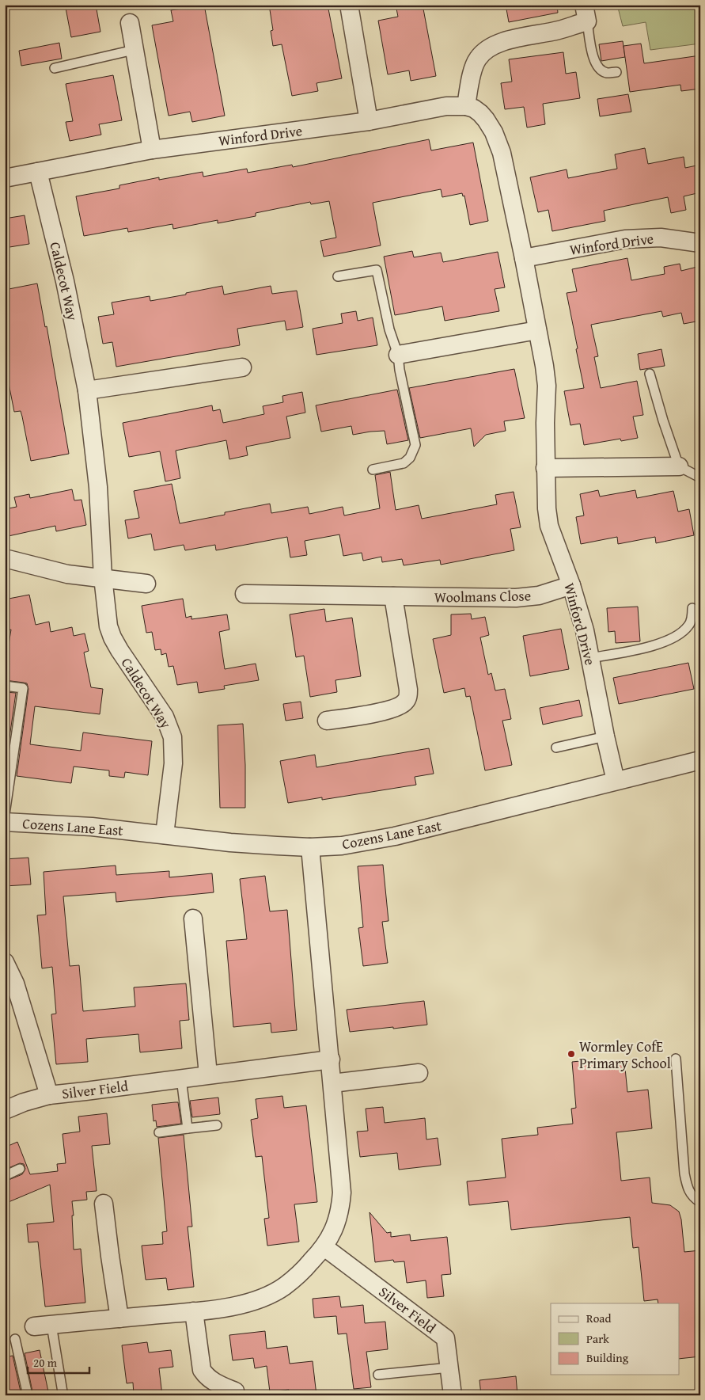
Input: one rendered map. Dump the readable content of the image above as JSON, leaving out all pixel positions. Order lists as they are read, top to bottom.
{
  "streets": {
    "street": [
      "Winford Drive",
      "Caldecot Way",
      "Woolmans Close",
      "Cozens Lane East",
      "Silver Field"
    ]
  },
  "crossings": [
    ["Winford Drive", "Caldecot Way"],
    ["Winford Drive", "Woolmans Close"],
    ["Winford Drive", "Cozens Lane East"],
    ["Caldecot Way", "Cozens Lane East"]
  ],
  "places": ["Wormley CofE Primary School"],
  "legend": ["Road", "Park", "Building"],
  "scale_bar": "20 m"
}
